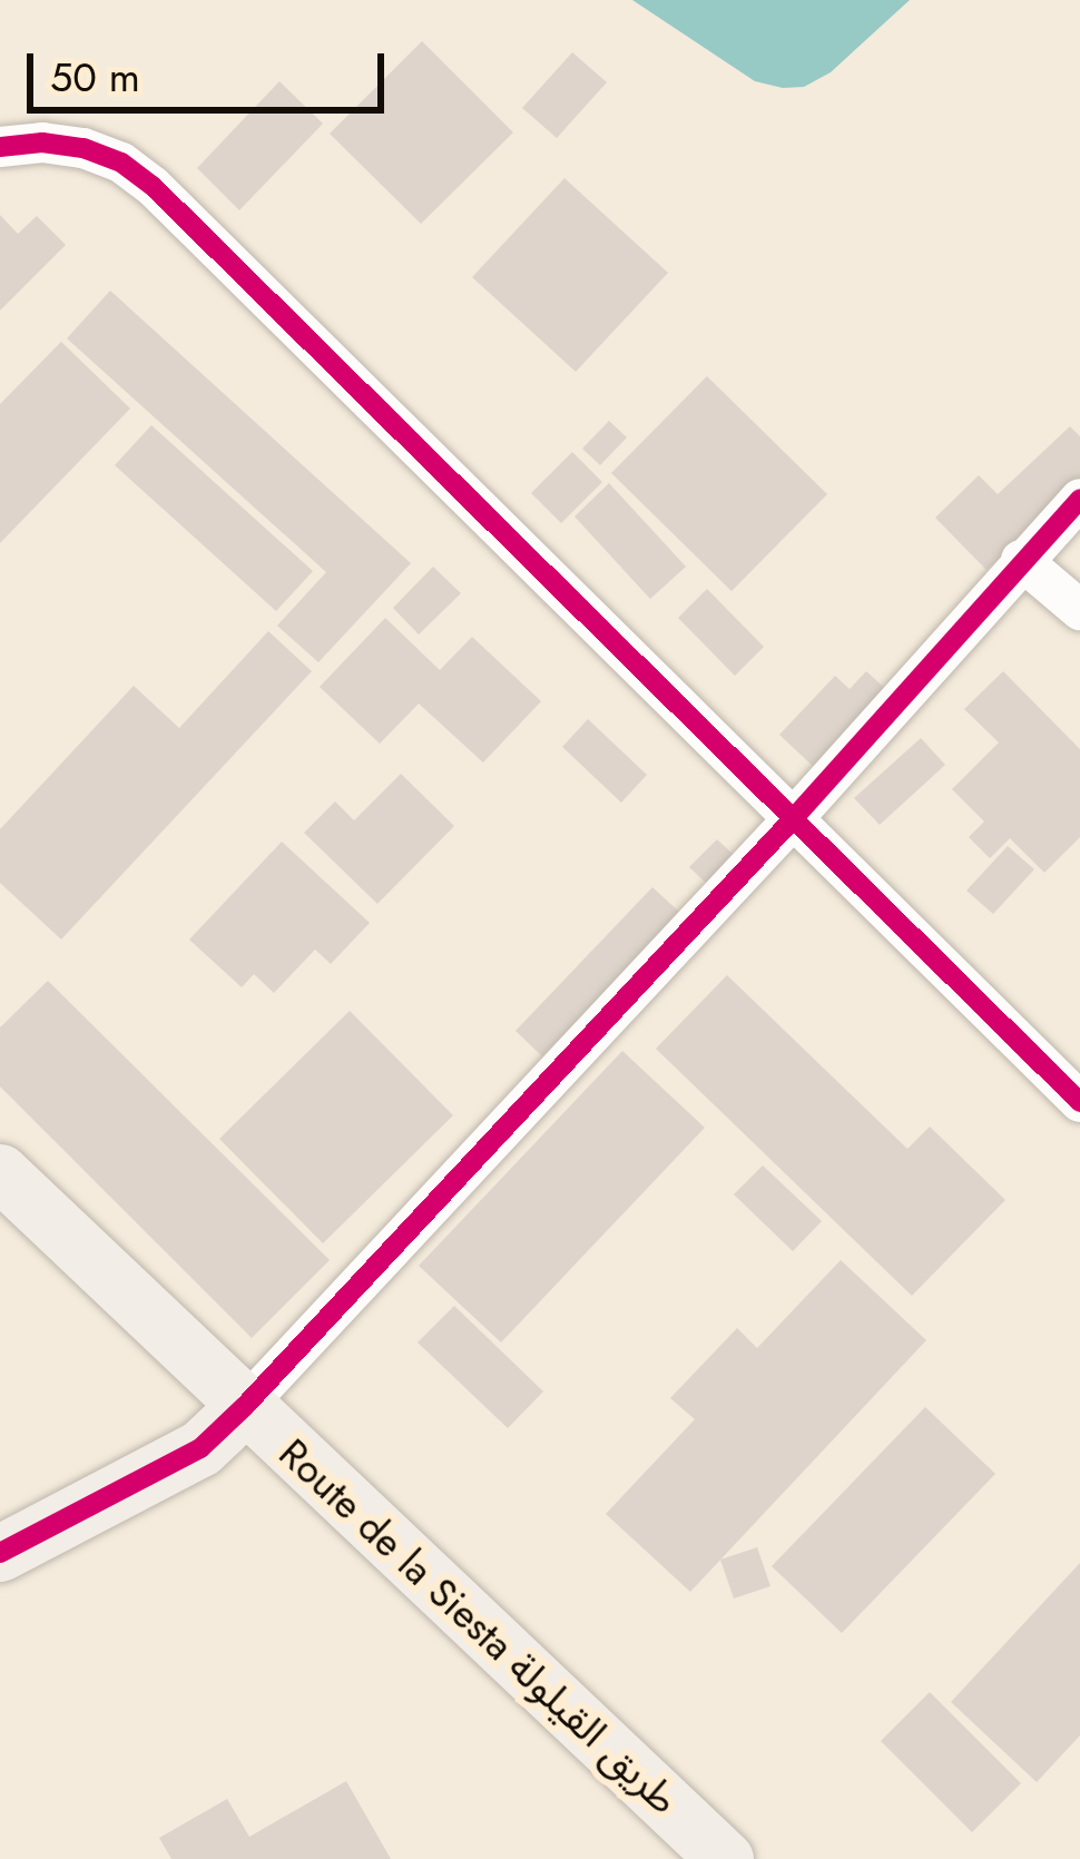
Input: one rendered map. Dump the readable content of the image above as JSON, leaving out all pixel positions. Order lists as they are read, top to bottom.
{
  "streets": {
    "main road": ["Route de la Siesta طريق القيلولة"]
  },
  "scale_bar": "50 m"
}
